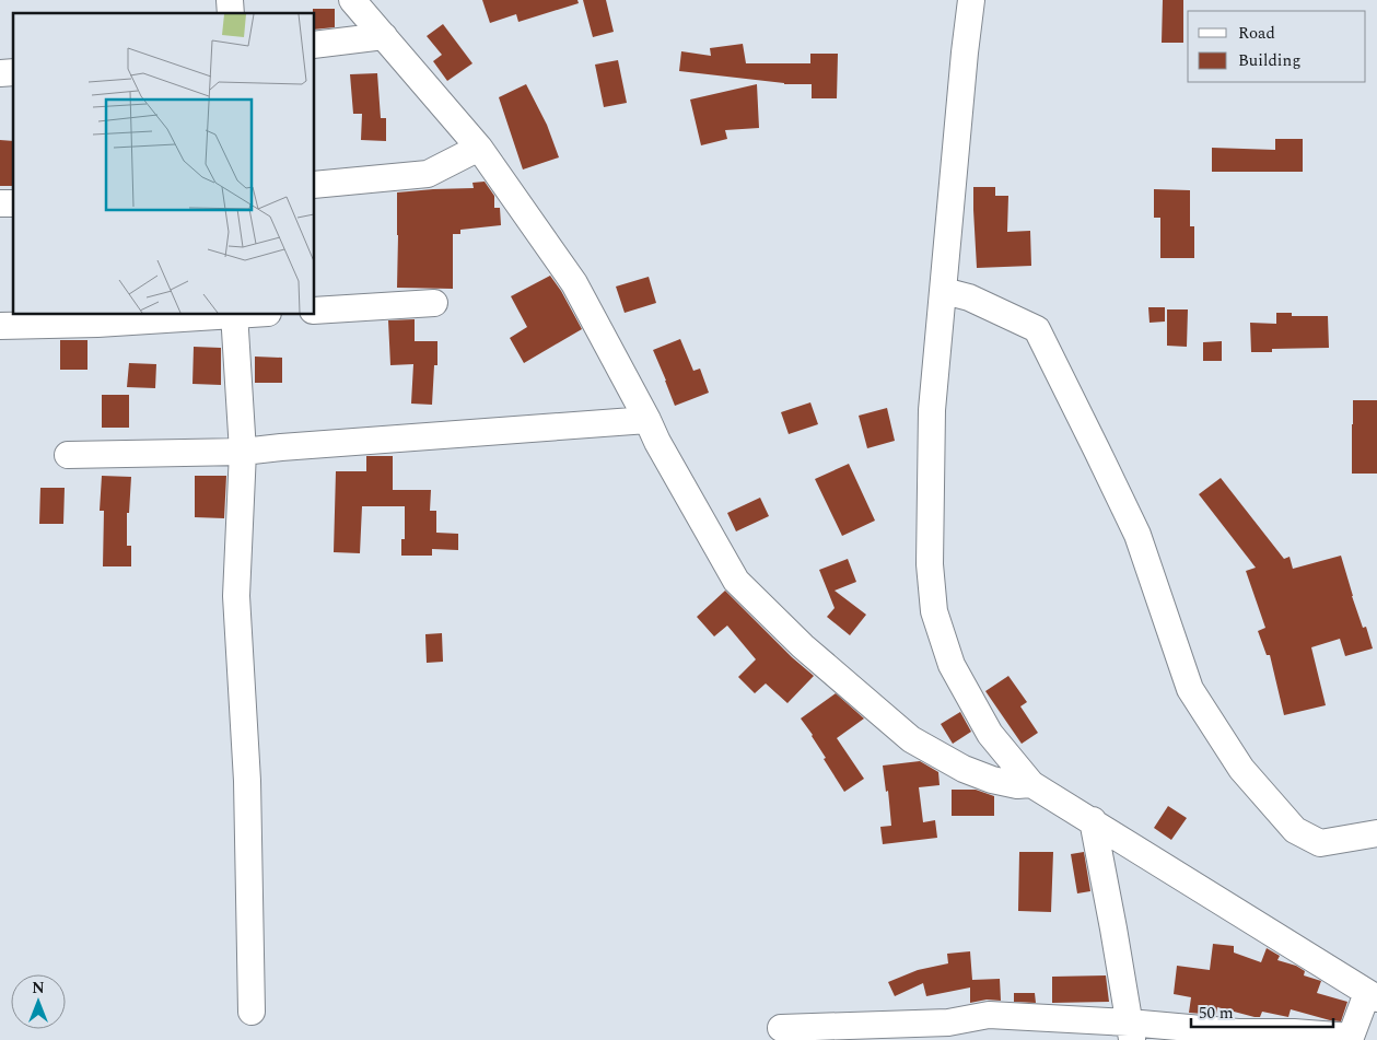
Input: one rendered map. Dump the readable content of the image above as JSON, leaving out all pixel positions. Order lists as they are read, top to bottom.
{
  "legend": ["Road", "Building"],
  "scale_bar": "50 m",
  "north": "top"
}
